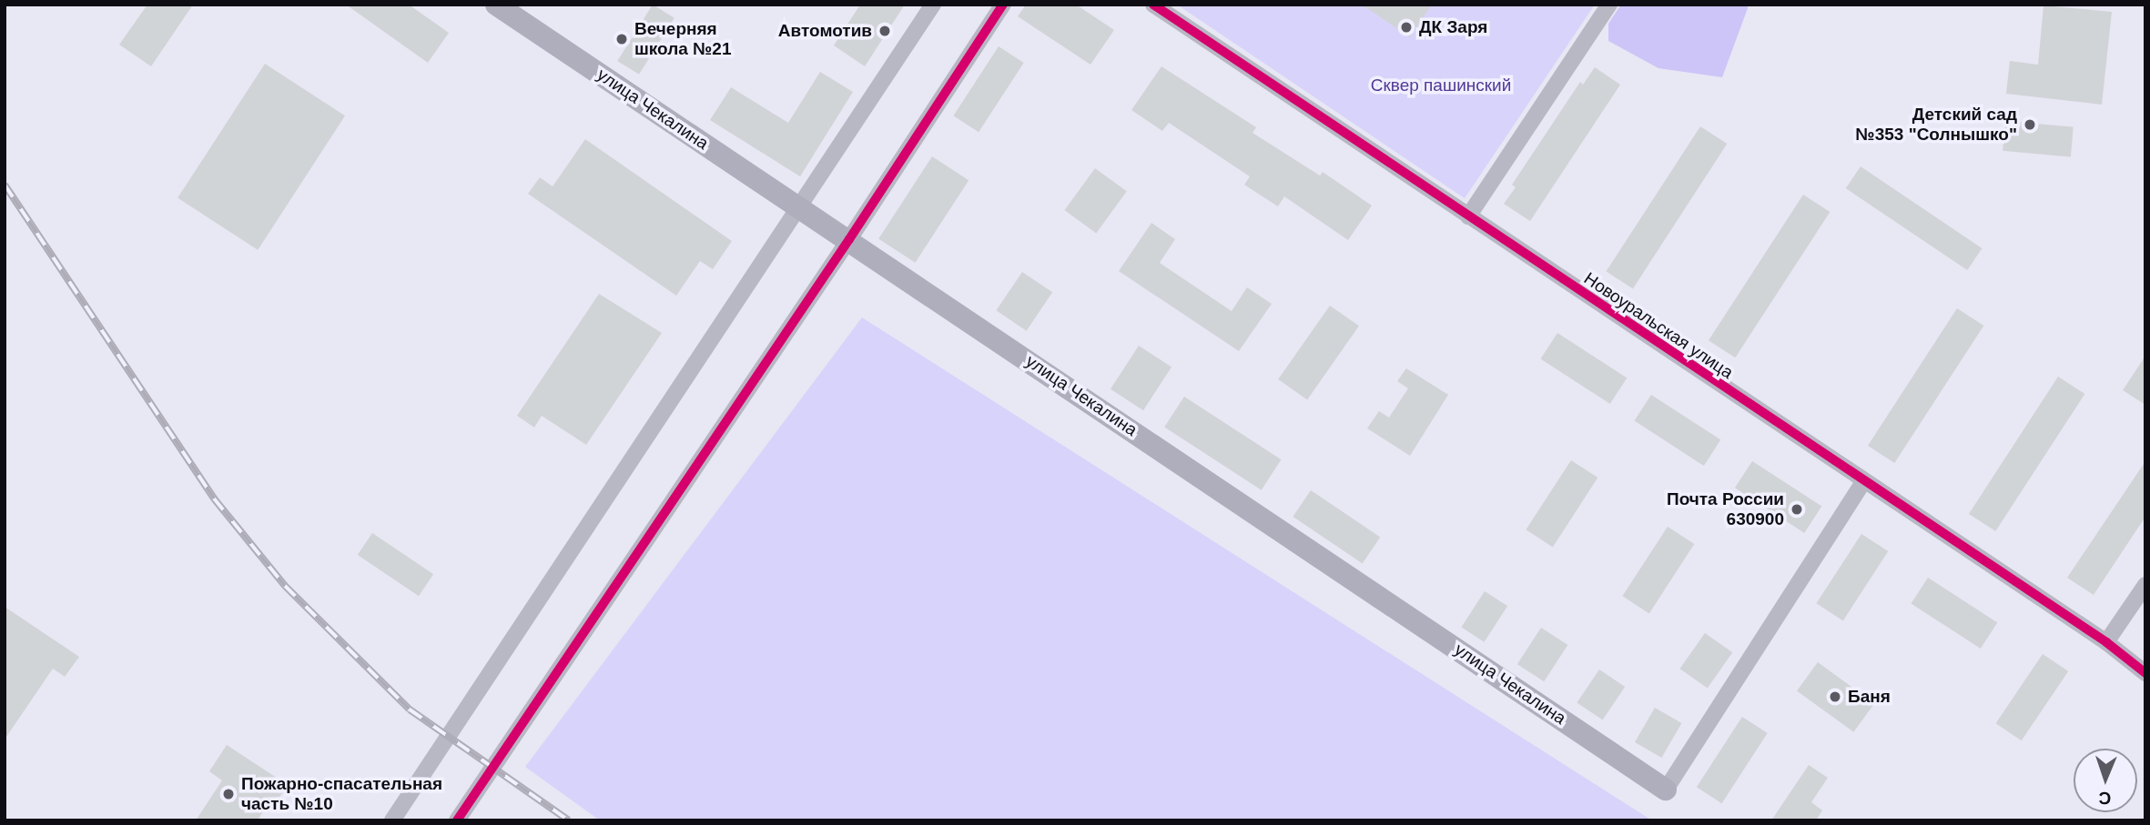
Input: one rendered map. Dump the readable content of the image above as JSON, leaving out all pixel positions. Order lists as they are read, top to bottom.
{
  "streets": {
    "main road": ["улица Чекалина"],
    "street": ["Новоуральская улица"]
  },
  "parks": ["Сквер пашинский"],
  "places": [
    "ДК Заря",
    "Автомотив",
    "Вечерняя школа №21",
    "Детский сад №353 \"Солнышко\"",
    "Почта России 630900",
    "Баня",
    "Пожарно-спасательная часть №10"
  ],
  "north": "bottom"
}
